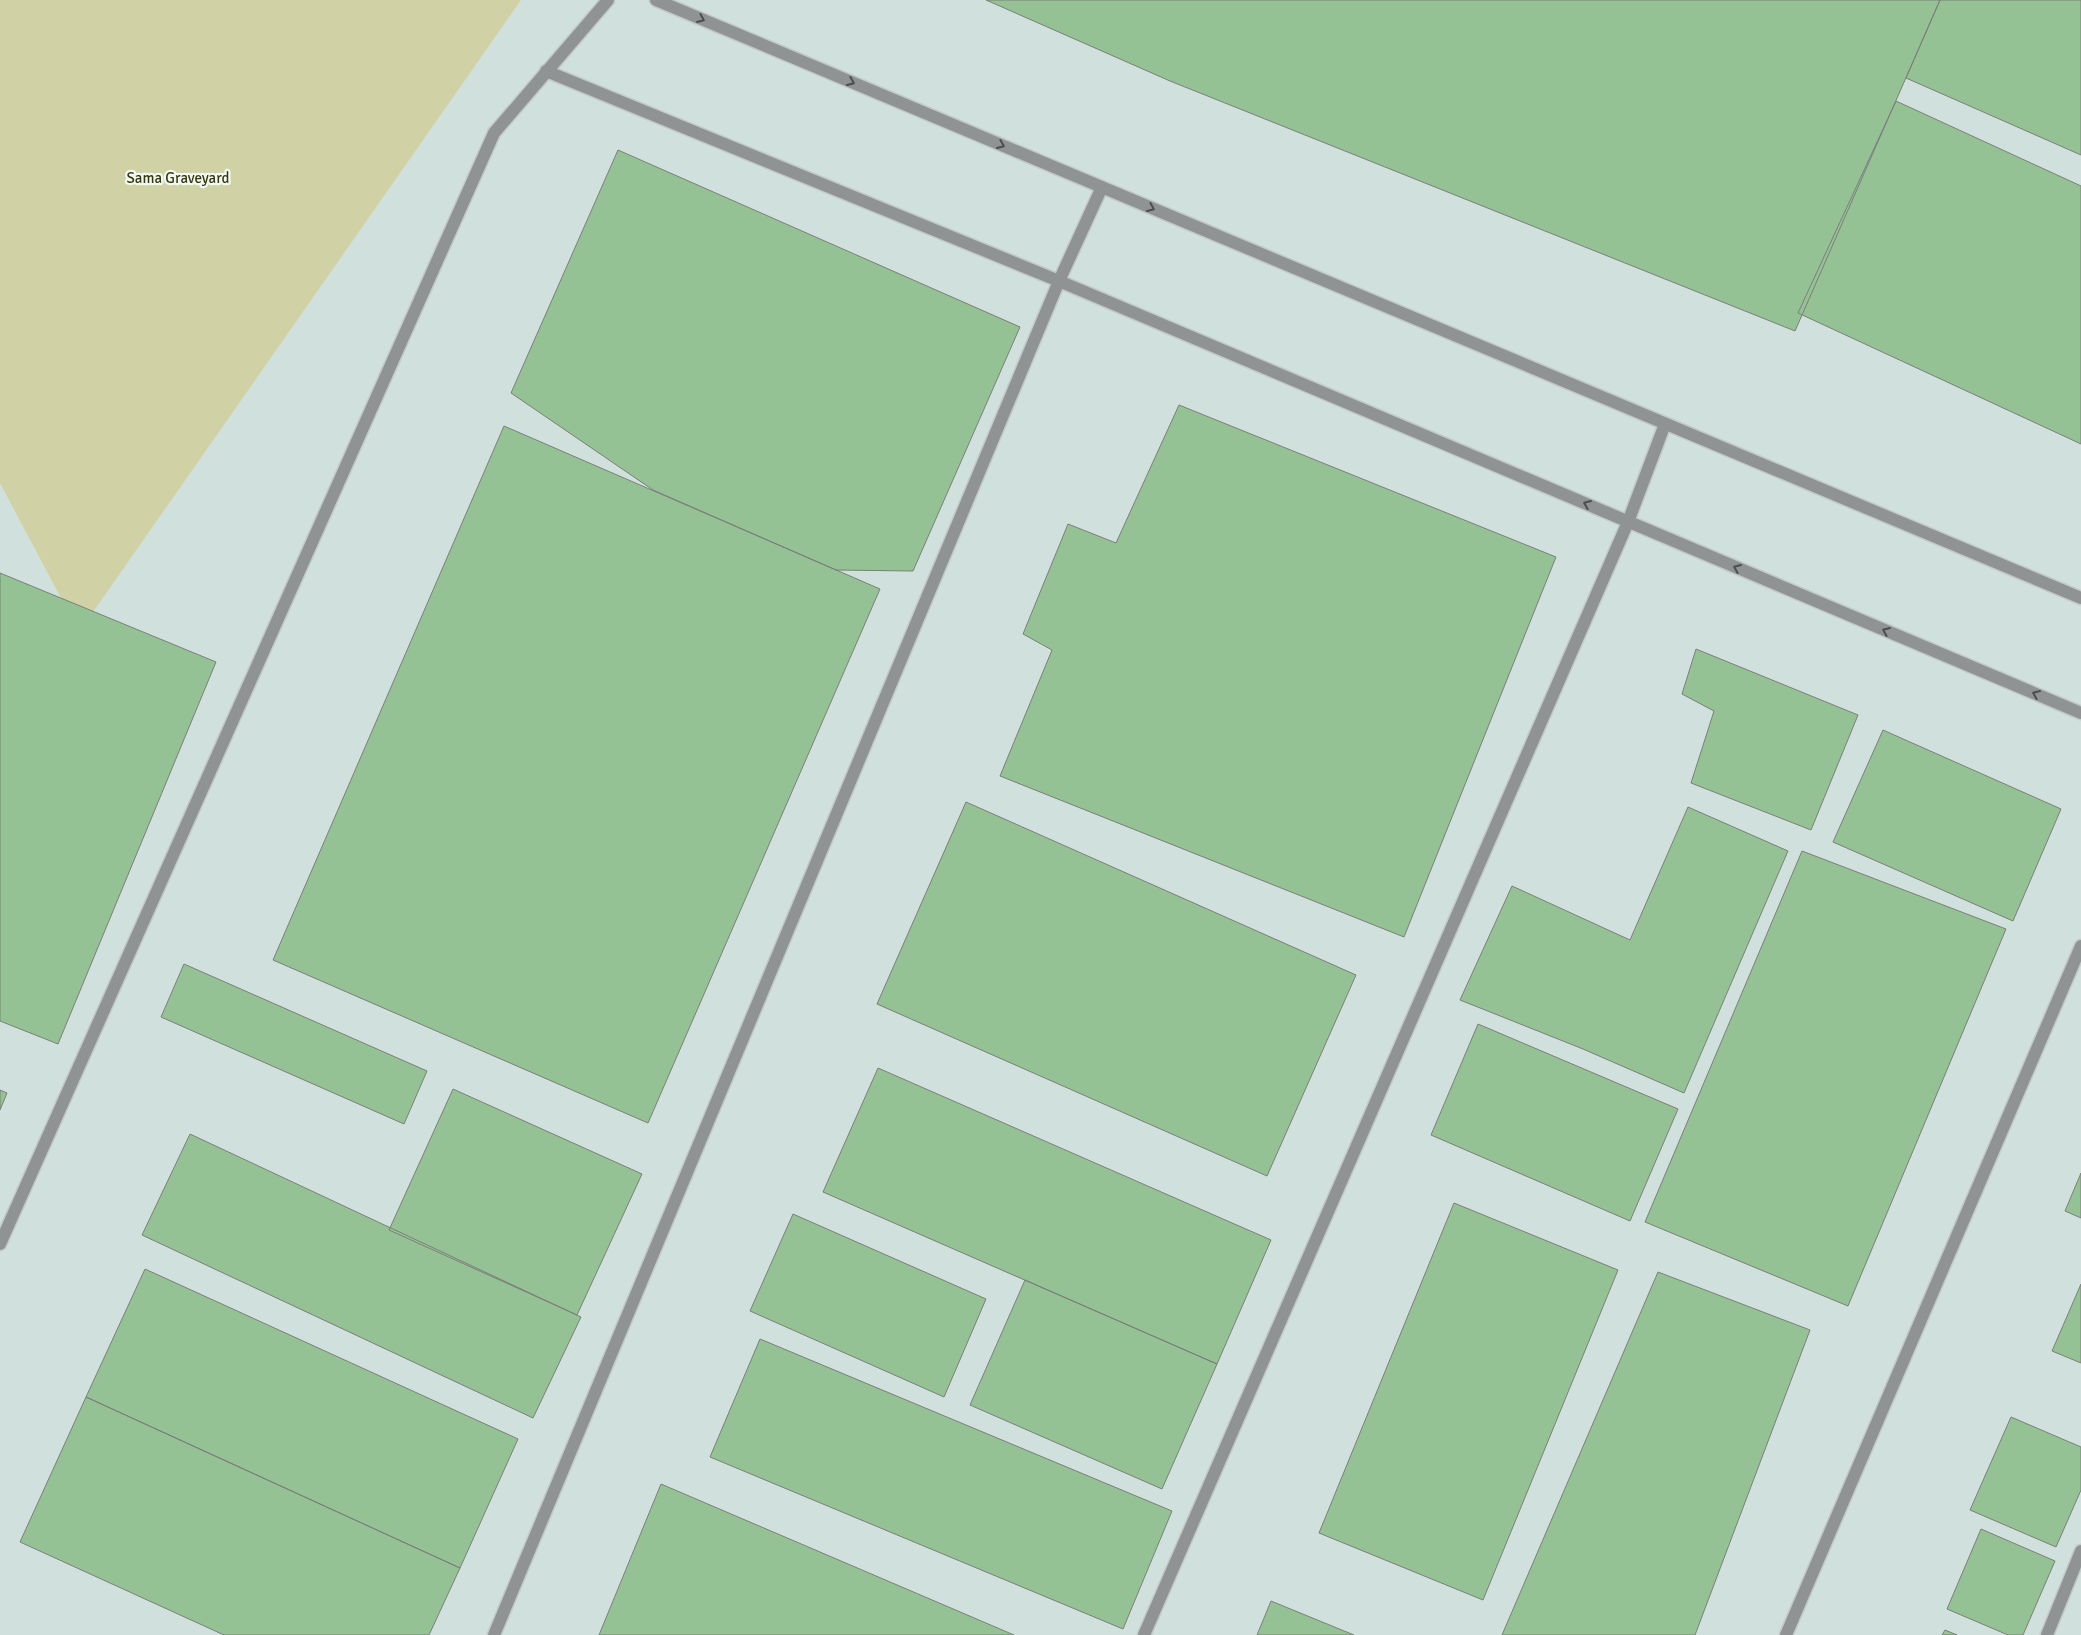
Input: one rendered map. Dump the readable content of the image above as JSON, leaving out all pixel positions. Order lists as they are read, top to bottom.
{
  "parks": ["Sama Graveyard"]
}
